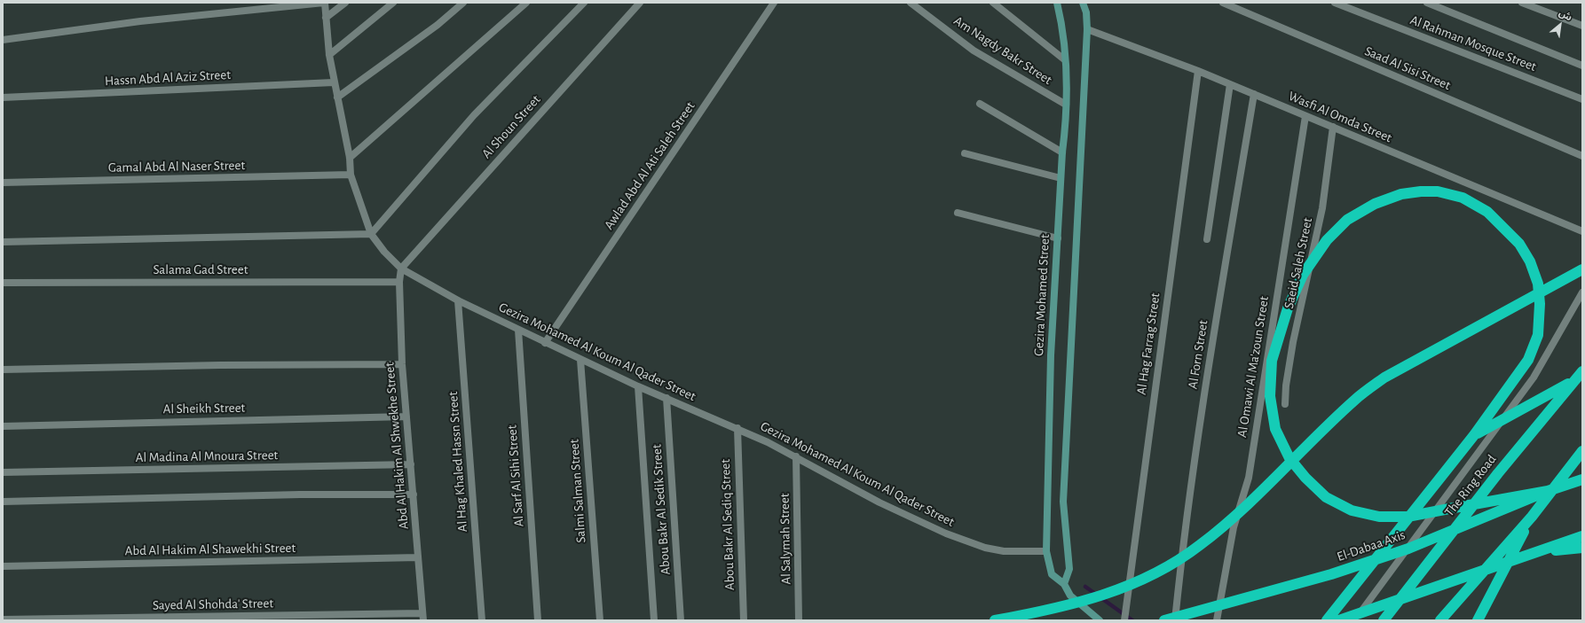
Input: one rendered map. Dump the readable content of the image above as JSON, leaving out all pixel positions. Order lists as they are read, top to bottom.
{
  "streets": {
    "highway": ["The Ring Road", "El-Dabaa Axis"],
    "main road": ["Gezira Mohamed Street"],
    "street": [
      "Al Rahman Mosque Street",
      "Am Nagdy Bakr Street",
      "Saad Al Sisi Street",
      "Hassn Abd Al Aziz Street",
      "Wasfi Al Omda Street",
      "Al Shoun Street",
      "Awlad Abd Al Ati Saleh Street",
      "Gamal Abd Al Naser Street",
      "Saeid Saleh Street",
      "Salama Gad Street",
      "Al Hag Farrag Street",
      "Gezira Mohamed Al Koum Al Qader Street",
      "Al Forn Street",
      "Al Omawi Al Ma'zoun Street",
      "Al Sheikh Street",
      "Abd Al Hakim Al Shwekhe Street",
      "Al Madina Al Mnoura Street",
      "Al Hag Khaled Hassn Street",
      "Al Sarf Al Sihi Street",
      "Salmi Salman Street",
      "Abou Bakr Al Sedik Street",
      "Abou Bakr Al Sediq Street",
      "Al Salymah Street",
      "Abd Al Hakim Al Shawekhi Street",
      "Sayed Al Shohda' Street"
    ]
  },
  "crossings": [
    ["Am Nagdy Bakr Street", "Gezira Mohamed Street"],
    ["Hassn Abd Al Aziz Street", "Gezira Mohamed Al Koum Al Qader Street"],
    ["Wasfi Al Omda Street", "Saeid Saleh Street"],
    ["Wasfi Al Omda Street", "Al Hag Farrag Street"],
    ["Wasfi Al Omda Street", "Al Forn Street"],
    ["Wasfi Al Omda Street", "Al Omawi Al Ma'zoun Street"],
    ["Al Shoun Street", "Gezira Mohamed Al Koum Al Qader Street"],
    ["Al Shoun Street", "Abd Al Hakim Al Shwekhe Street"],
    ["Awlad Abd Al Ati Saleh Street", "Gezira Mohamed Al Koum Al Qader Street"],
    ["Gamal Abd Al Naser Street", "Gezira Mohamed Al Koum Al Qader Street"],
    ["Salama Gad Street", "Abd Al Hakim Al Shwekhe Street"],
    ["Gezira Mohamed Street", "Gezira Mohamed Al Koum Al Qader Street"],
    ["Gezira Mohamed Al Koum Al Qader Street", "Abd Al Hakim Al Shwekhe Street"],
    ["Gezira Mohamed Al Koum Al Qader Street", "Al Hag Khaled Hassn Street"],
    ["Gezira Mohamed Al Koum Al Qader Street", "Al Sarf Al Sihi Street"],
    ["Gezira Mohamed Al Koum Al Qader Street", "Salmi Salman Street"],
    ["Gezira Mohamed Al Koum Al Qader Street", "Abou Bakr Al Sedik Street"],
    ["Gezira Mohamed Al Koum Al Qader Street", "Abou Bakr Al Sediq Street"],
    ["Gezira Mohamed Al Koum Al Qader Street", "Al Salymah Street"],
    ["Al Sheikh Street", "Abd Al Hakim Al Shwekhe Street"],
    ["Abd Al Hakim Al Shwekhe Street", "Al Madina Al Mnoura Street"],
    ["Abd Al Hakim Al Shwekhe Street", "Abd Al Hakim Al Shawekhi Street"],
    ["Abd Al Hakim Al Shwekhe Street", "Sayed Al Shohda' Street"]
  ],
  "north": "top right"
}
